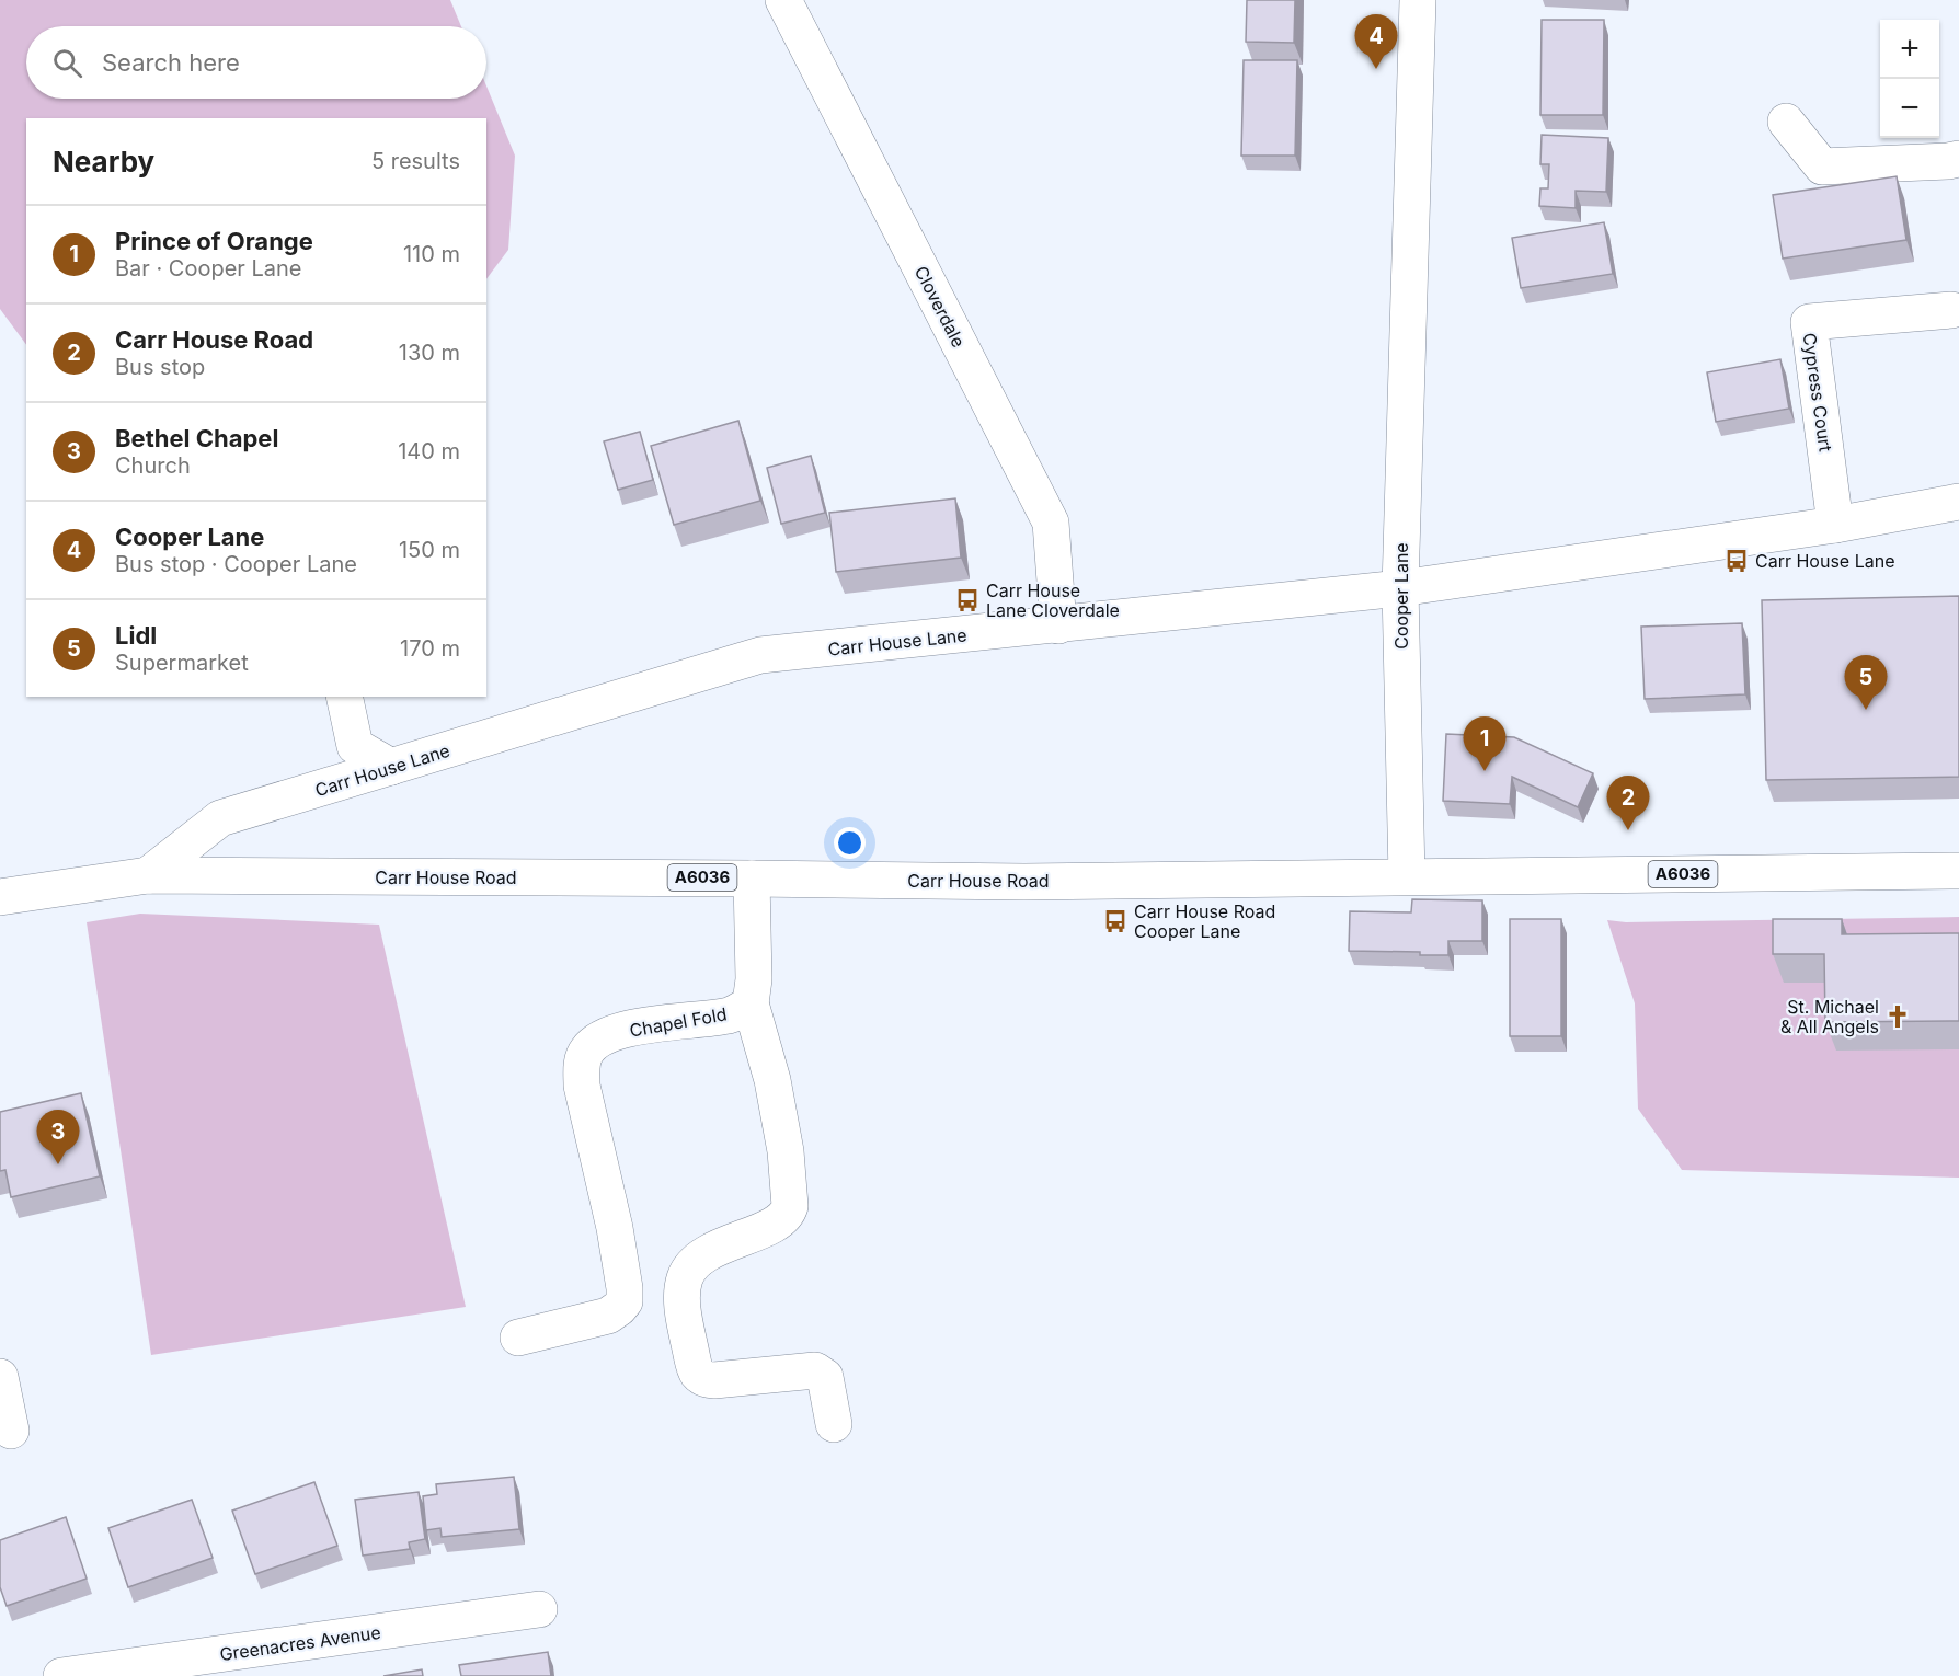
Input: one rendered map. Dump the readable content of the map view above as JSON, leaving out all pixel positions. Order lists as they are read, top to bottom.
{
  "streets": {
    "main road": [
      "Cloverdale",
      "Cypress Court",
      "Cooper Lane",
      "Carr House Lane",
      "A6036",
      "Carr House Road",
      "Chapel Fold",
      "Greenacres Avenue"
    ]
  },
  "crossings": [
    ["Cloverdale", "Carr House Lane"],
    ["Cypress Court", "Carr House Lane"],
    ["Cooper Lane", "Carr House Lane"],
    ["Cooper Lane", "Carr House Road"],
    ["Carr House Lane", "Carr House Road"],
    ["Carr House Road", "Chapel Fold"]
  ],
  "places": {
    "bus stop": ["Carr House Lane", "Carr House Lane Cloverdale", "Carr House Road Cooper Lane"],
    "church": ["St. Michael & All Angels"]
  },
  "page": {
    "pins": [
      "4",
      "5",
      "1",
      "2",
      "3"
    ],
    "map_buttons": ["+", "−"],
    "search": "Search here",
    "heading": ["Nearby", "5 results"],
    "list": [
      {
        "mark": "1",
        "name": "Prince of Orange",
        "note": "Bar · Cooper Lane",
        "value": "110 m"
      },
      {
        "mark": "2",
        "name": "Carr House Road",
        "note": "Bus stop",
        "value": "130 m"
      },
      {
        "mark": "3",
        "name": "Bethel Chapel",
        "note": "Church",
        "value": "140 m"
      },
      {
        "mark": "4",
        "name": "Cooper Lane",
        "note": "Bus stop · Cooper Lane",
        "value": "150 m"
      },
      {
        "mark": "5",
        "name": "Lidl",
        "note": "Supermarket",
        "value": "170 m"
      }
    ]
  }
}
